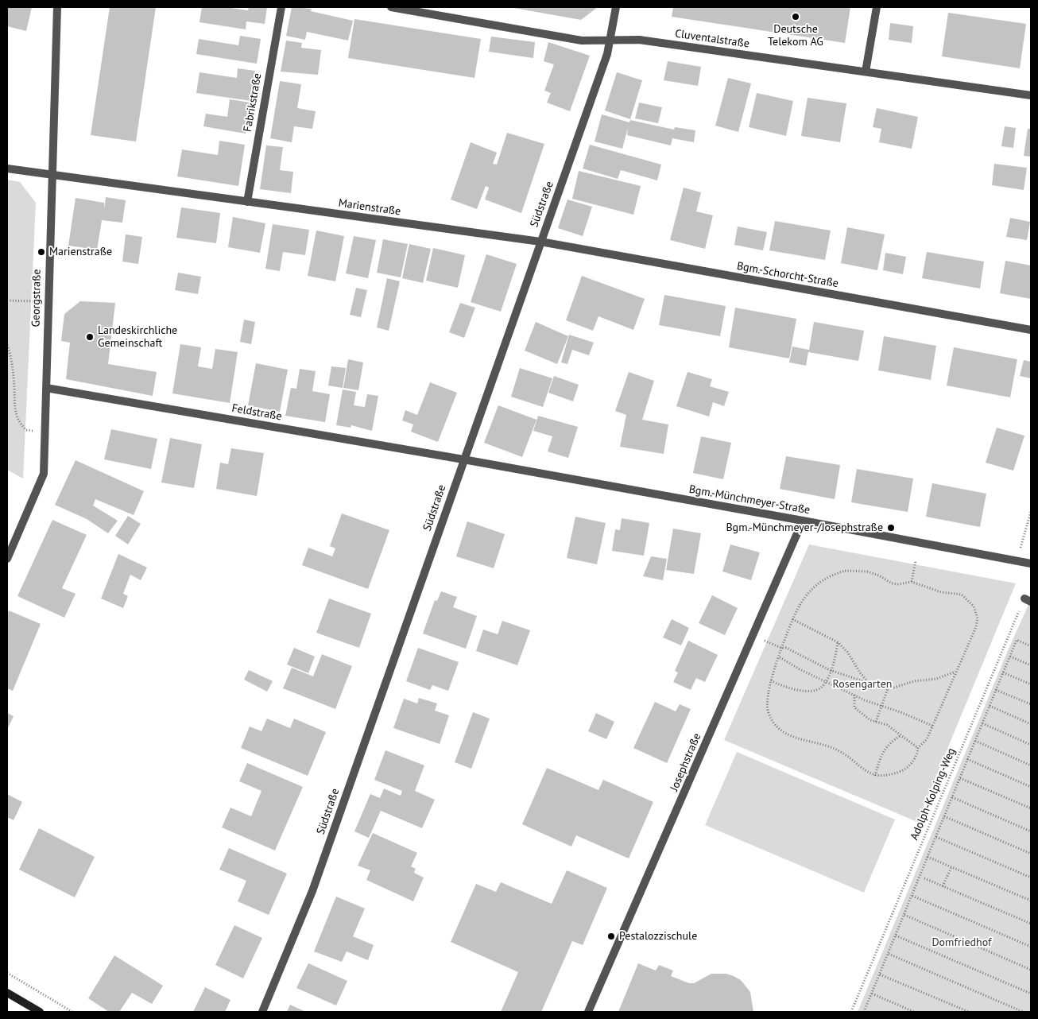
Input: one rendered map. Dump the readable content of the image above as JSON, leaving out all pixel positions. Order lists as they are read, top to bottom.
{
  "streets": {
    "street": [
      "Cluventalstraße",
      "Fabrikstraße",
      "Südstraße",
      "Marienstraße",
      "Bgm.-Schorcht-Straße",
      "Georgstraße",
      "Feldstraße",
      "Bgm.-Münchmeyer-Straße",
      "Josephstraße"
    ],
    "path": ["Adolph-Kolping-Weg"]
  },
  "crossings": [
    ["Cluventalstraße", "Südstraße"],
    ["Fabrikstraße", "Marienstraße"],
    ["Südstraße", "Marienstraße"],
    ["Südstraße", "Bgm.-Schorcht-Straße"],
    ["Südstraße", "Feldstraße"],
    ["Südstraße", "Bgm.-Münchmeyer-Straße"],
    ["Marienstraße", "Bgm.-Schorcht-Straße"],
    ["Marienstraße", "Georgstraße"],
    ["Georgstraße", "Feldstraße"],
    ["Feldstraße", "Bgm.-Münchmeyer-Straße"],
    ["Bgm.-Münchmeyer-Straße", "Josephstraße"]
  ],
  "parks": ["Rosengarten", "Domfriedhof"],
  "places": [
    "Deutsche Telekom AG",
    "Marienstraße",
    "Landeskirchliche Gemeinschaft",
    "Bgm.-Münchmeyer-/Josephstraße",
    "Pestalozzischule"
  ]
}
